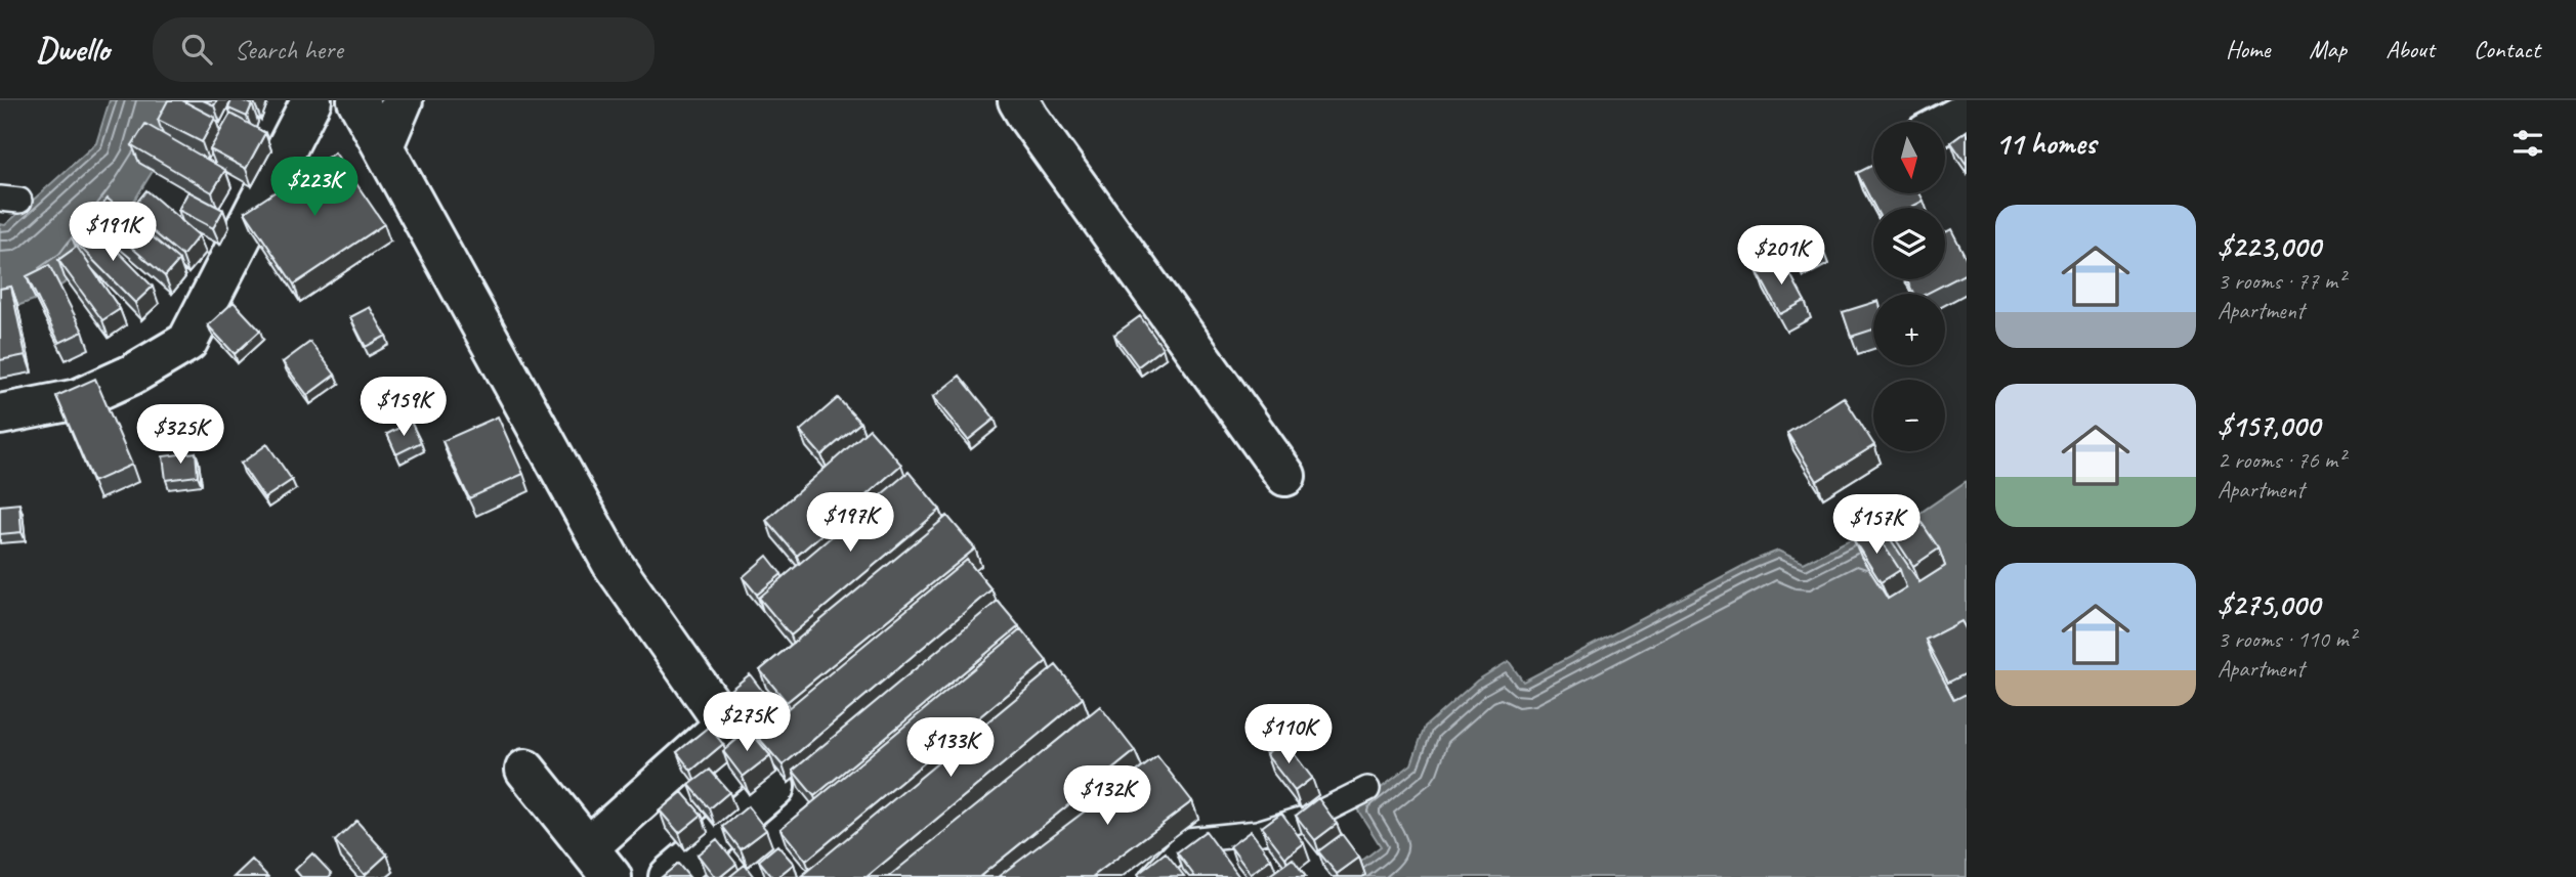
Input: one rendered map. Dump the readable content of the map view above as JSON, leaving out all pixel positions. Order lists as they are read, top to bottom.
{
  "north": "bottom",
  "page": {
    "header": "Dwello",
    "search": "Search here",
    "nav": [
      "Home",
      "Map",
      "About",
      "Contact"
    ],
    "heading": "11 homes",
    "map_buttons": ["+", "−"],
    "price": [
      "$223K",
      "$191K",
      "$201K",
      "$159K",
      "$325K",
      "$197K",
      "$157K",
      "$275K",
      "$110K",
      "$133K",
      "$132K"
    ],
    "list": [
      {
        "name": "$223,000",
        "note": "3 rooms · 77 m² · Apartment"
      },
      {
        "name": "$157,000",
        "note": "2 rooms · 76 m² · Apartment"
      },
      {
        "name": "$275,000",
        "note": "3 rooms · 110 m² · Apartment"
      }
    ]
  }
}
